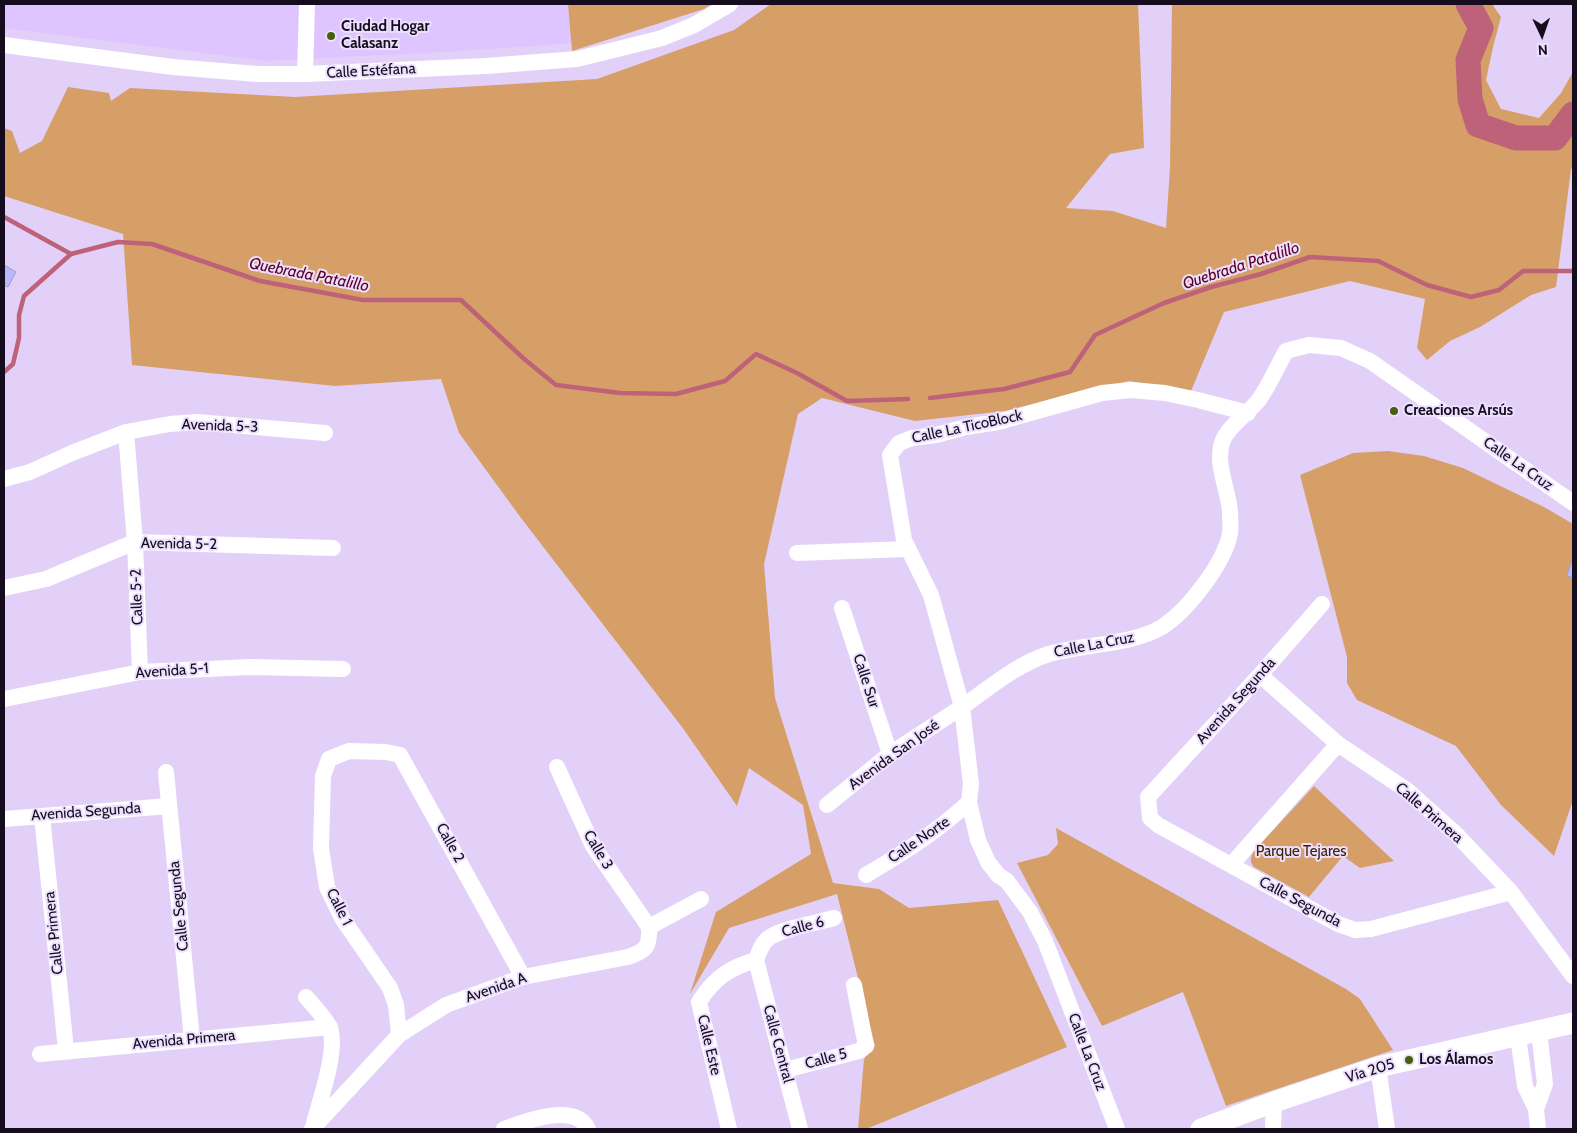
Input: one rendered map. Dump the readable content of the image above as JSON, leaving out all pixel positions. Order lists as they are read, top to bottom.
{
  "streets": {
    "main road": ["Vía 205"],
    "street": [
      "Calle Estéfana",
      "Avenida 5-3",
      "Calle La TicoBlock",
      "Calle La Cruz",
      "Avenida 5-2",
      "Calle 5-2",
      "Avenida 5-1",
      "Calle Sur",
      "Avenida Segunda",
      "Avenida San José",
      "Calle Primera",
      "Calle Norte",
      "Calle 2",
      "Calle 3",
      "Calle Segunda",
      "Calle 1",
      "Calle 6",
      "Avenida A",
      "Avenida Primera",
      "Calle Central",
      "Calle Este",
      "Calle 5"
    ]
  },
  "crossings": [
    ["Avenida 5-3", "Calle 5-2"],
    ["Calle La TicoBlock", "Calle La Cruz"],
    ["Calle La TicoBlock", "Avenida San José"],
    ["Calle La Cruz", "Avenida San José"],
    ["Calle La Cruz", "Calle Norte"],
    ["Avenida 5-2", "Calle 5-2"],
    ["Calle 5-2", "Avenida 5-1"],
    ["Calle Sur", "Avenida San José"],
    ["Avenida Segunda", "Calle Primera"],
    ["Avenida Segunda", "Calle Segunda"],
    ["Calle Primera", "Calle Segunda"],
    ["Calle Primera", "Avenida Primera"],
    ["Calle 2", "Calle 1"],
    ["Calle 2", "Avenida A"],
    ["Calle 3", "Avenida A"],
    ["Calle Segunda", "Avenida Primera"],
    ["Calle 1", "Avenida A"],
    ["Calle 6", "Calle Central"],
    ["Calle 6", "Calle Este"],
    ["Calle Central", "Calle Este"],
    ["Calle Central", "Calle 5"]
  ],
  "water": ["Quebrada Patalillo"],
  "parks": ["Parque Tejares"],
  "places": ["Ciudad Hogar Calasanz", "Creaciones Arsús", "Los Álamos"],
  "north": "bottom"
}
